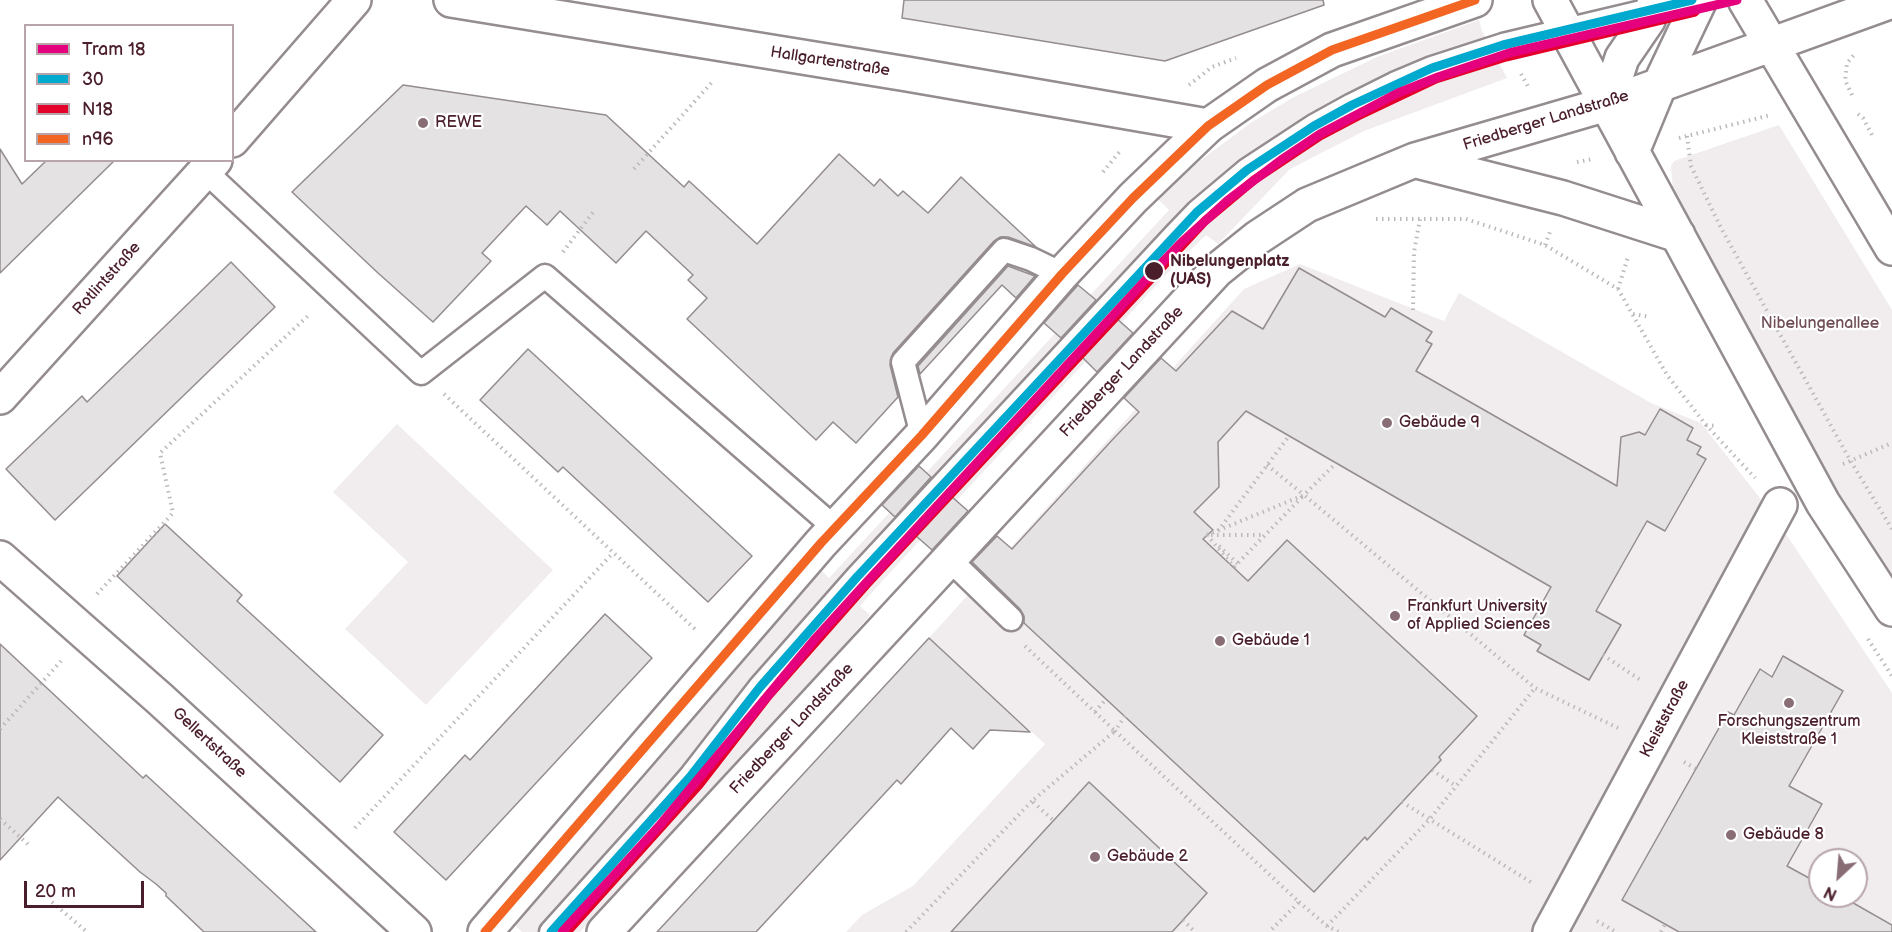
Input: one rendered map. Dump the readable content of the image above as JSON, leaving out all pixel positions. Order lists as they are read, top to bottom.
{
  "streets": {
    "main road": [
      "Hallgartenstraße",
      "Friedberger Landstraße",
      "Rotlintstraße",
      "Kleiststraße",
      "Gellertstraße"
    ]
  },
  "parks": ["Nibelungenallee"],
  "places": [
    "REWE",
    "Nibelungenplatz (UAS)",
    "Gebäude 9",
    "Frankfurt University of Applied Sciences",
    "Gebäude 1",
    "Forschungszentrum Kleiststraße 1",
    "Gebäude 8",
    "Gebäude 2"
  ],
  "lines": [
    "tram line 18",
    "transit line 30",
    "transit line n96",
    "transit line N18"
  ],
  "legend": [
    "Tram 18",
    "30",
    "N18",
    "n96"
  ],
  "scale_bar": "20 m",
  "north": "bottom left"
}
